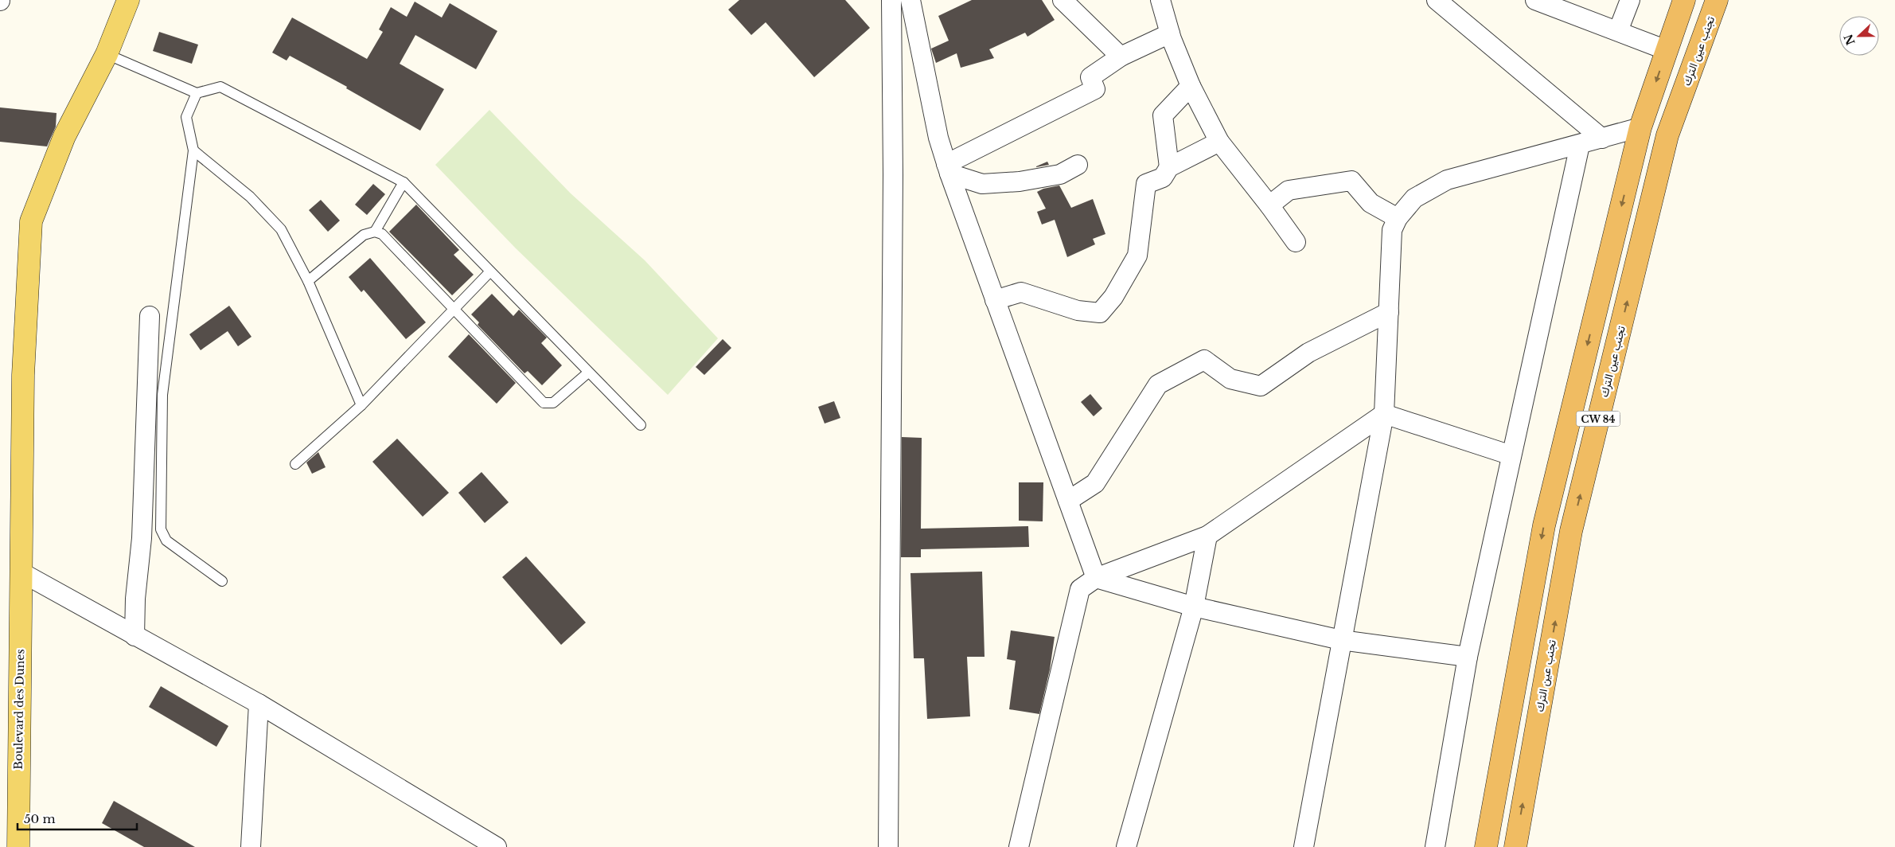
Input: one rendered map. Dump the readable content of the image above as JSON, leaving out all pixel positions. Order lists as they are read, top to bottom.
{
  "streets": {
    "highway": ["تجنب عين الترك", "CW 84"],
    "main road": ["Boulevard des Dunes"]
  },
  "scale_bar": "50 m",
  "north": "left"
}
